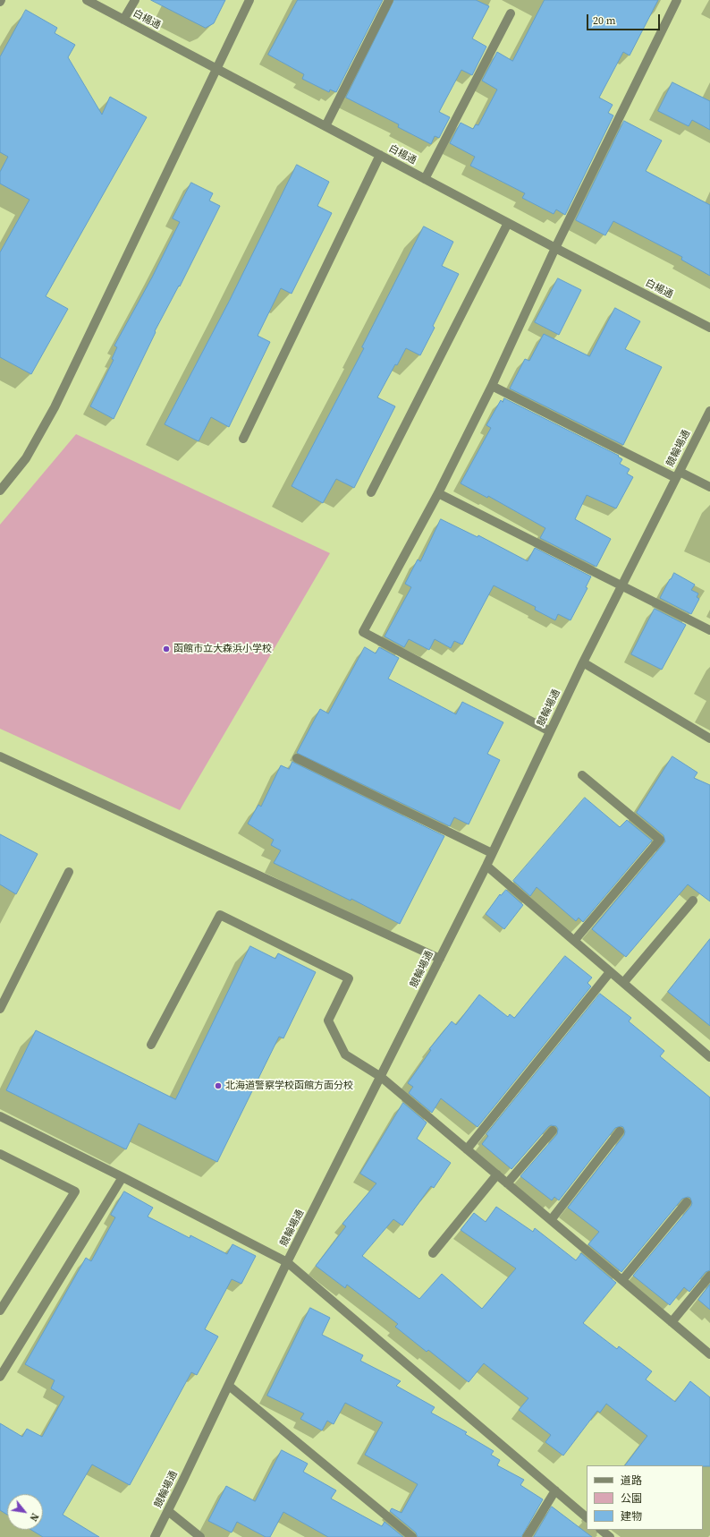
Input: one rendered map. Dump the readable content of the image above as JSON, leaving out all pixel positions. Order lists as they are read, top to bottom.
{
  "streets": {
    "street": ["白楊通", "競輪場通"]
  },
  "places": ["函館市立大森浜小学校", "北海道警察学校函館方面分校"],
  "legend": ["道路", "公園", "建物"],
  "scale_bar": "20 m",
  "north": "bottom right"
}
